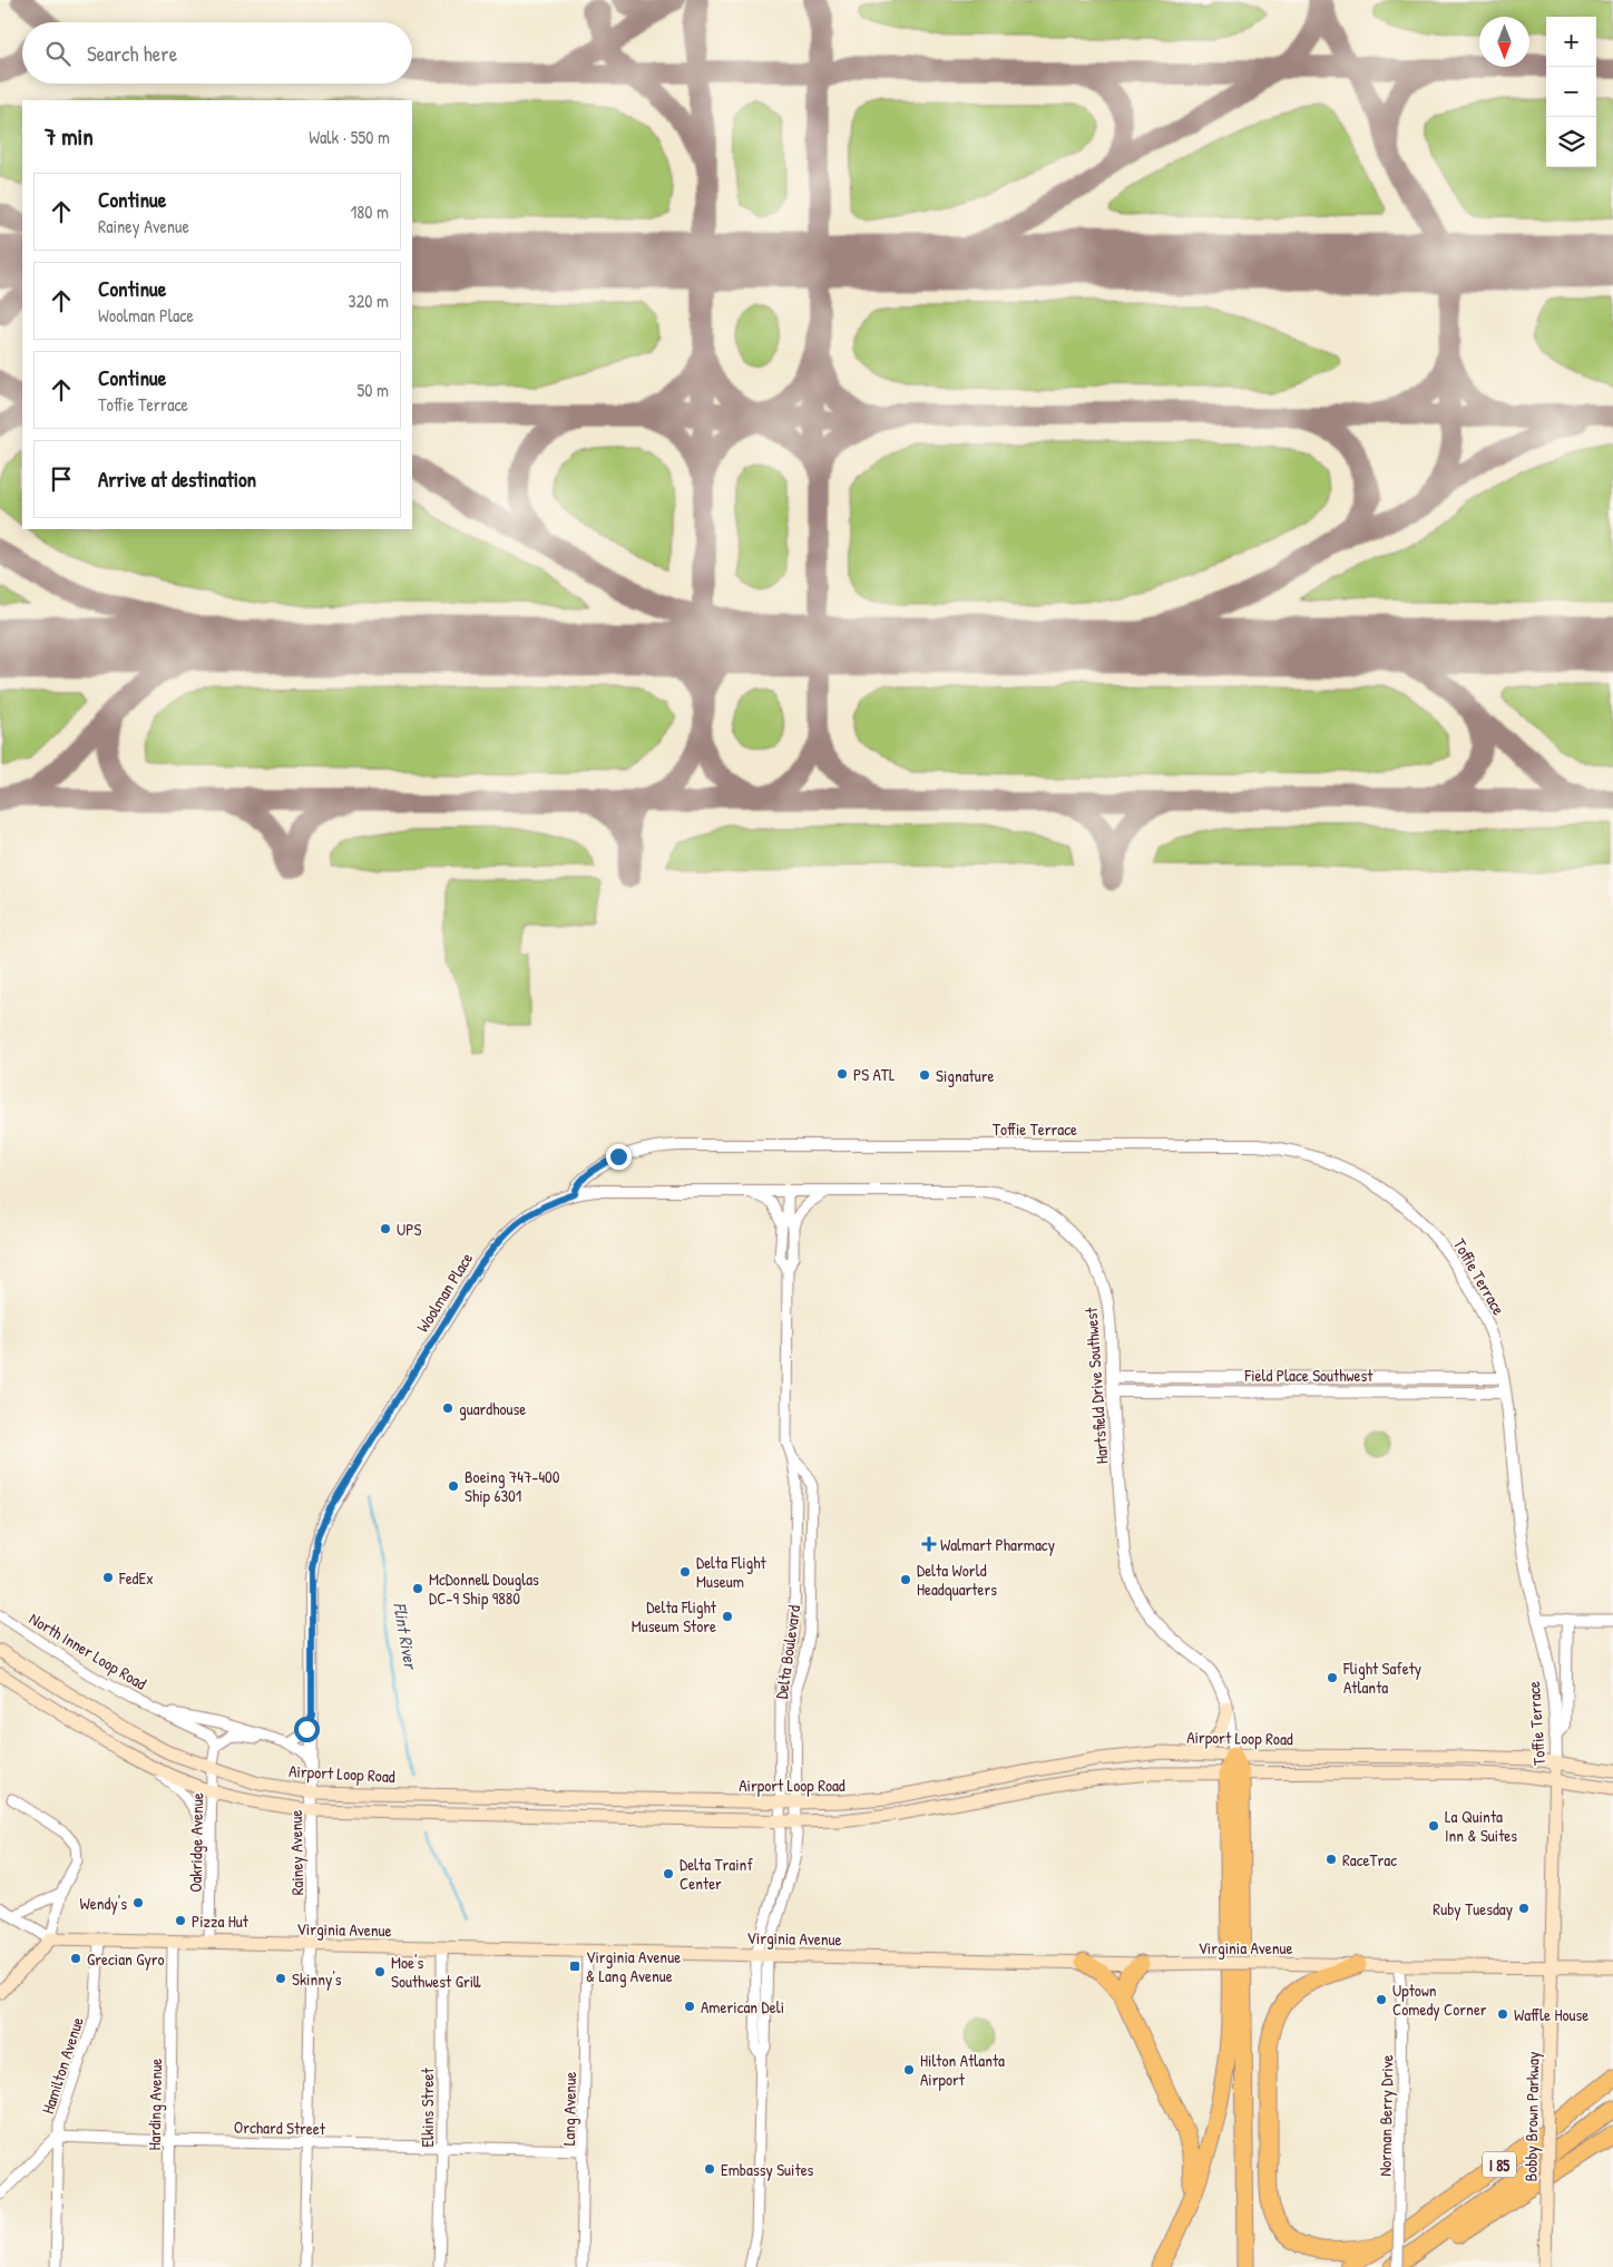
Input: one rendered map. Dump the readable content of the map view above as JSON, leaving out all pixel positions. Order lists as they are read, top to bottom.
{
  "streets": {
    "highway": ["I 85"],
    "main road": [
      "Toffie Terrace",
      "Airport Loop Road",
      "Virginia Avenue",
      "Bobby Brown Parkway"
    ],
    "street": [
      "Woolman Place",
      "Field Place Southwest",
      "Hartsfield Drive Southwest",
      "North Inner Loop Road",
      "Delta Boulevard",
      "Oakridge Avenue",
      "Rainey Avenue",
      "Hamilton Avenue",
      "Harding Avenue",
      "Elkins Street",
      "Lang Avenue",
      "Norman Berry Drive",
      "Orchard Street"
    ]
  },
  "crossings": [
    ["Toffie Terrace", "Woolman Place"],
    ["Toffie Terrace", "Field Place Southwest"],
    ["Toffie Terrace", "Airport Loop Road"],
    ["Toffie Terrace", "Virginia Avenue"],
    ["Toffie Terrace", "Bobby Brown Parkway"],
    ["Woolman Place", "Hartsfield Drive Southwest"],
    ["Woolman Place", "Delta Boulevard"],
    ["Woolman Place", "Rainey Avenue"],
    ["Field Place Southwest", "Hartsfield Drive Southwest"],
    ["Hartsfield Drive Southwest", "Delta Boulevard"],
    ["North Inner Loop Road", "Oakridge Avenue"],
    ["North Inner Loop Road", "Rainey Avenue"],
    ["Delta Boulevard", "Airport Loop Road"],
    ["Delta Boulevard", "Virginia Avenue"],
    ["Airport Loop Road", "Oakridge Avenue"],
    ["Airport Loop Road", "Rainey Avenue"],
    ["Oakridge Avenue", "Virginia Avenue"],
    ["Rainey Avenue", "Virginia Avenue"],
    ["Rainey Avenue", "Orchard Street"],
    ["Virginia Avenue", "Hamilton Avenue"],
    ["Virginia Avenue", "Harding Avenue"],
    ["Virginia Avenue", "Elkins Street"],
    ["Virginia Avenue", "Lang Avenue"],
    ["Virginia Avenue", "Norman Berry Drive"],
    ["Virginia Avenue", "Bobby Brown Parkway"],
    ["Hamilton Avenue", "Orchard Street"],
    ["Harding Avenue", "Orchard Street"],
    ["Elkins Street", "Orchard Street"],
    ["Lang Avenue", "Orchard Street"],
    ["Norman Berry Drive", "I 85"]
  ],
  "water": ["Flint River"],
  "places": {
    "other": [
      "PS ATL",
      "Signature",
      "UPS",
      "guardhouse",
      "Boeing 747-400 Ship 6301",
      "Delta Flight Museum",
      "FedEx",
      "Delta World Headquarters",
      "McDonnell Douglas DC-9 Ship 9880",
      "Delta Flight Museum Store",
      "Flight Safety Atlanta",
      "La Quinta Inn & Suites",
      "RaceTrac",
      "Delta Trainf Center",
      "Wendy's",
      "Ruby Tuesday",
      "Pizza Hut",
      "Grecian Gyro",
      "Moe's Southwest Grill",
      "Skinny's",
      "Uptown Comedy Corner",
      "American Deli",
      "Waffle House",
      "Hilton Atlanta Airport",
      "Embassy Suites"
    ],
    "health": ["Walmart Pharmacy"],
    "transit": ["Virginia Avenue & Lang Avenue"]
  },
  "north": "bottom",
  "page": {
    "map_buttons": ["+", "−"],
    "search": "Search here",
    "heading": ["7 min", "Walk · 550 m"],
    "list": [
      ["Continue", "Rainey Avenue", "180 m"],
      ["Continue", "Woolman Place", "320 m"],
      ["Continue", "Toffie Terrace", "50 m"],
      "Arrive at destination"
    ]
  }
}
